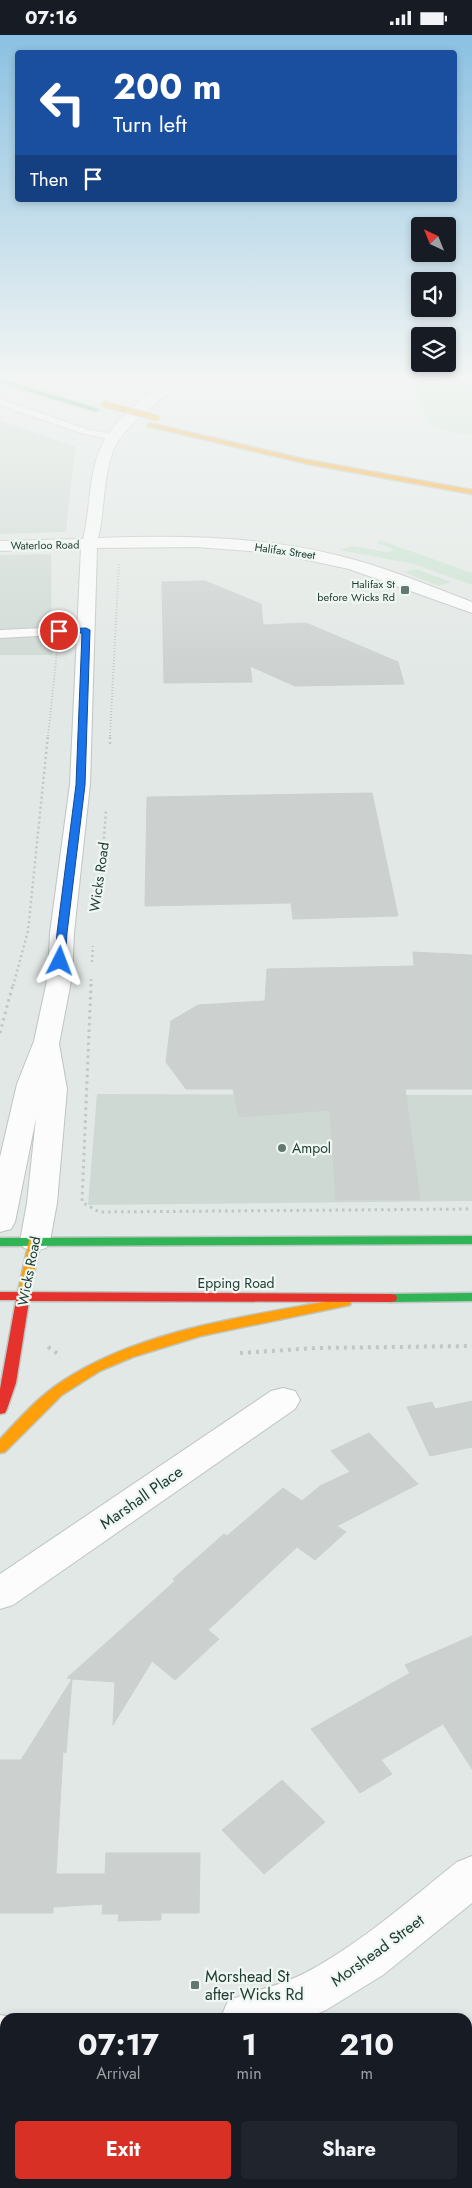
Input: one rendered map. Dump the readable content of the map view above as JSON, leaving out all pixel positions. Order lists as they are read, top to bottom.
{
  "streets": {
    "main road": ["Wicks Road", "Epping Road"],
    "street": [
      "Waterloo Road",
      "Halifax Street",
      "Marshall Place",
      "Morshead Street"
    ]
  },
  "crossings": [
    ["Waterloo Road", "Halifax Street"],
    ["Waterloo Road", "Wicks Road"],
    ["Halifax Street", "Wicks Road"],
    ["Wicks Road", "Epping Road"]
  ],
  "places": {
    "transit": ["Halifax St before Wicks Rd", "Morshead St after Wicks Rd"],
    "other": ["Ampol"]
  },
  "north": "top left",
  "page": {
    "status": "07:16",
    "turn": ["200 m", "Turn left"],
    "then": "Then",
    "eta": [
      "07:17",
      "Arrival",
      "1",
      "min",
      "210",
      "m"
    ],
    "buttons": ["Exit", "Share"]
  }
}
